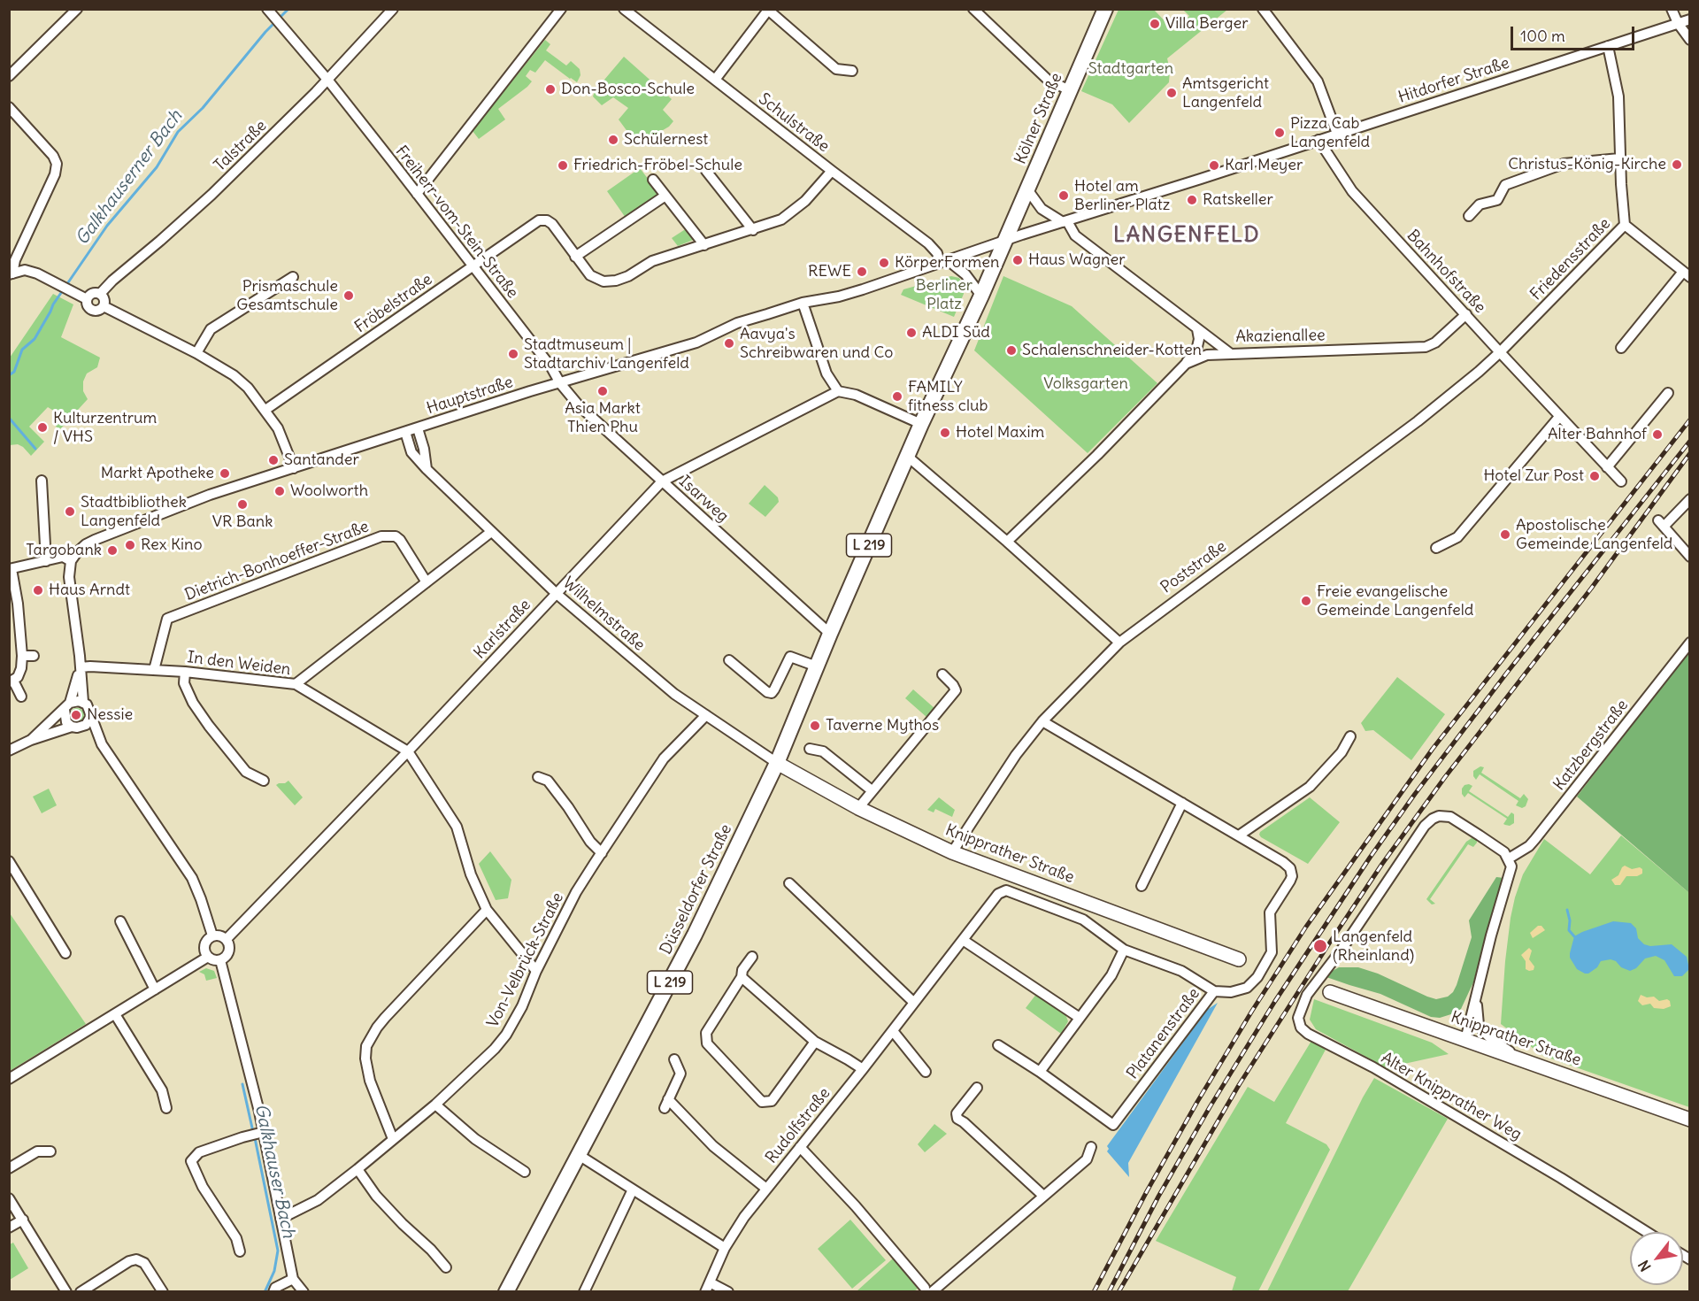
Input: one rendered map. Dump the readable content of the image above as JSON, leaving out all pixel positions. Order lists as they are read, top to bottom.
{
  "streets": {
    "main road": [
      "Kölner Straße",
      "L 219",
      "Knipprather Straße",
      "Düsseldorfer Straße"
    ],
    "street": [
      "Hitdorfer Straße",
      "Schulstraße",
      "Talstraße",
      "Freiherr-vom-Stein-Straße",
      "Friedensstraße",
      "Bahnhofstraße",
      "Fröbelstraße",
      "Akazienallee",
      "Hauptstraße",
      "Isarweg",
      "Dietrich-Bonhoeffer-Straße",
      "Poststraße",
      "Wilhelmstraße",
      "Karlstraße",
      "In den Weiden",
      "Katzbergstraße",
      "Von-Velbrück-Straße",
      "Platanenstraße",
      "Alter Knipprather Weg",
      "Rudolfstraße"
    ]
  },
  "crossings": [
    ["Hitdorfer Straße", "Friedensstraße"],
    ["Hitdorfer Straße", "Bahnhofstraße"],
    ["Hitdorfer Straße", "Hauptstraße"],
    ["Kölner Straße", "Hauptstraße"],
    ["Kölner Straße", "Düsseldorfer Straße"],
    ["Schulstraße", "Hauptstraße"],
    ["Talstraße", "Freiherr-vom-Stein-Straße"],
    ["Freiherr-vom-Stein-Straße", "Fröbelstraße"],
    ["Freiherr-vom-Stein-Straße", "Hauptstraße"],
    ["Freiherr-vom-Stein-Straße", "Isarweg"],
    ["Friedensstraße", "Bahnhofstraße"],
    ["Friedensstraße", "Poststraße"],
    ["Bahnhofstraße", "Akazienallee"],
    ["Bahnhofstraße", "Hauptstraße"],
    ["Bahnhofstraße", "Poststraße"],
    ["Akazienallee", "Hauptstraße"],
    ["Hauptstraße", "Isarweg"],
    ["Hauptstraße", "Wilhelmstraße"],
    ["Hauptstraße", "Düsseldorfer Straße"],
    ["Isarweg", "Karlstraße"],
    ["Isarweg", "Düsseldorfer Straße"],
    ["Dietrich-Bonhoeffer-Straße", "In den Weiden"],
    ["Poststraße", "Knipprather Straße"],
    ["Wilhelmstraße", "Karlstraße"],
    ["Wilhelmstraße", "Knipprather Straße"],
    ["Wilhelmstraße", "Düsseldorfer Straße"],
    ["Wilhelmstraße", "Von-Velbrück-Straße"],
    ["Karlstraße", "In den Weiden"],
    ["Katzbergstraße", "Alter Knipprather Weg"],
    ["Knipprather Straße", "Düsseldorfer Straße"],
    ["Platanenstraße", "Rudolfstraße"]
  ],
  "districts": ["LANGENFELD"],
  "water": ["Galkhauserner Bach", "Galkhauser Bach"],
  "parks": ["Stadtgarten", "Berliner Platz", "Volksgarten"],
  "places": [
    "Villa Berger",
    "Don-Bosco-Schule",
    "Amtsgericht Langenfeld",
    "Pizza Cab Langenfeld",
    "Schülernest",
    "Christus-König-Kirche",
    "Friedrich-Fröbel-Schule",
    "Karl Meyer",
    "Hotel am Berliner Platz",
    "Ratskeller",
    "Haus Wagner",
    "KörperFormen",
    "REWE",
    "Prismaschule Gesamtschule",
    "ALDI Süd",
    "Aavya's Schreibwaren und Co",
    "Schalenschneider-Kotten",
    "Stadtmuseum | Stadtarchiv Langenfeld",
    "Asia Markt Thien Phu",
    "FAMILY fitness club",
    "Kulturzentrum / VHS",
    "Hotel Maxim",
    "Alter Bahnhof",
    "Santander",
    "Markt Apotheke",
    "Hotel Zur Post",
    "Woolworth",
    "VR Bank",
    "Stadtbibliothek Langenfeld",
    "Apostolische Gemeinde Langenfeld",
    "Rex Kino",
    "Targobank",
    "Haus Arndt",
    "Freie evangelische Gemeinde Langenfeld",
    "Nessie",
    "Taverne Mythos",
    "Langenfeld (Rheinland)"
  ],
  "scale_bar": "100 m",
  "north": "bottom left"
}
